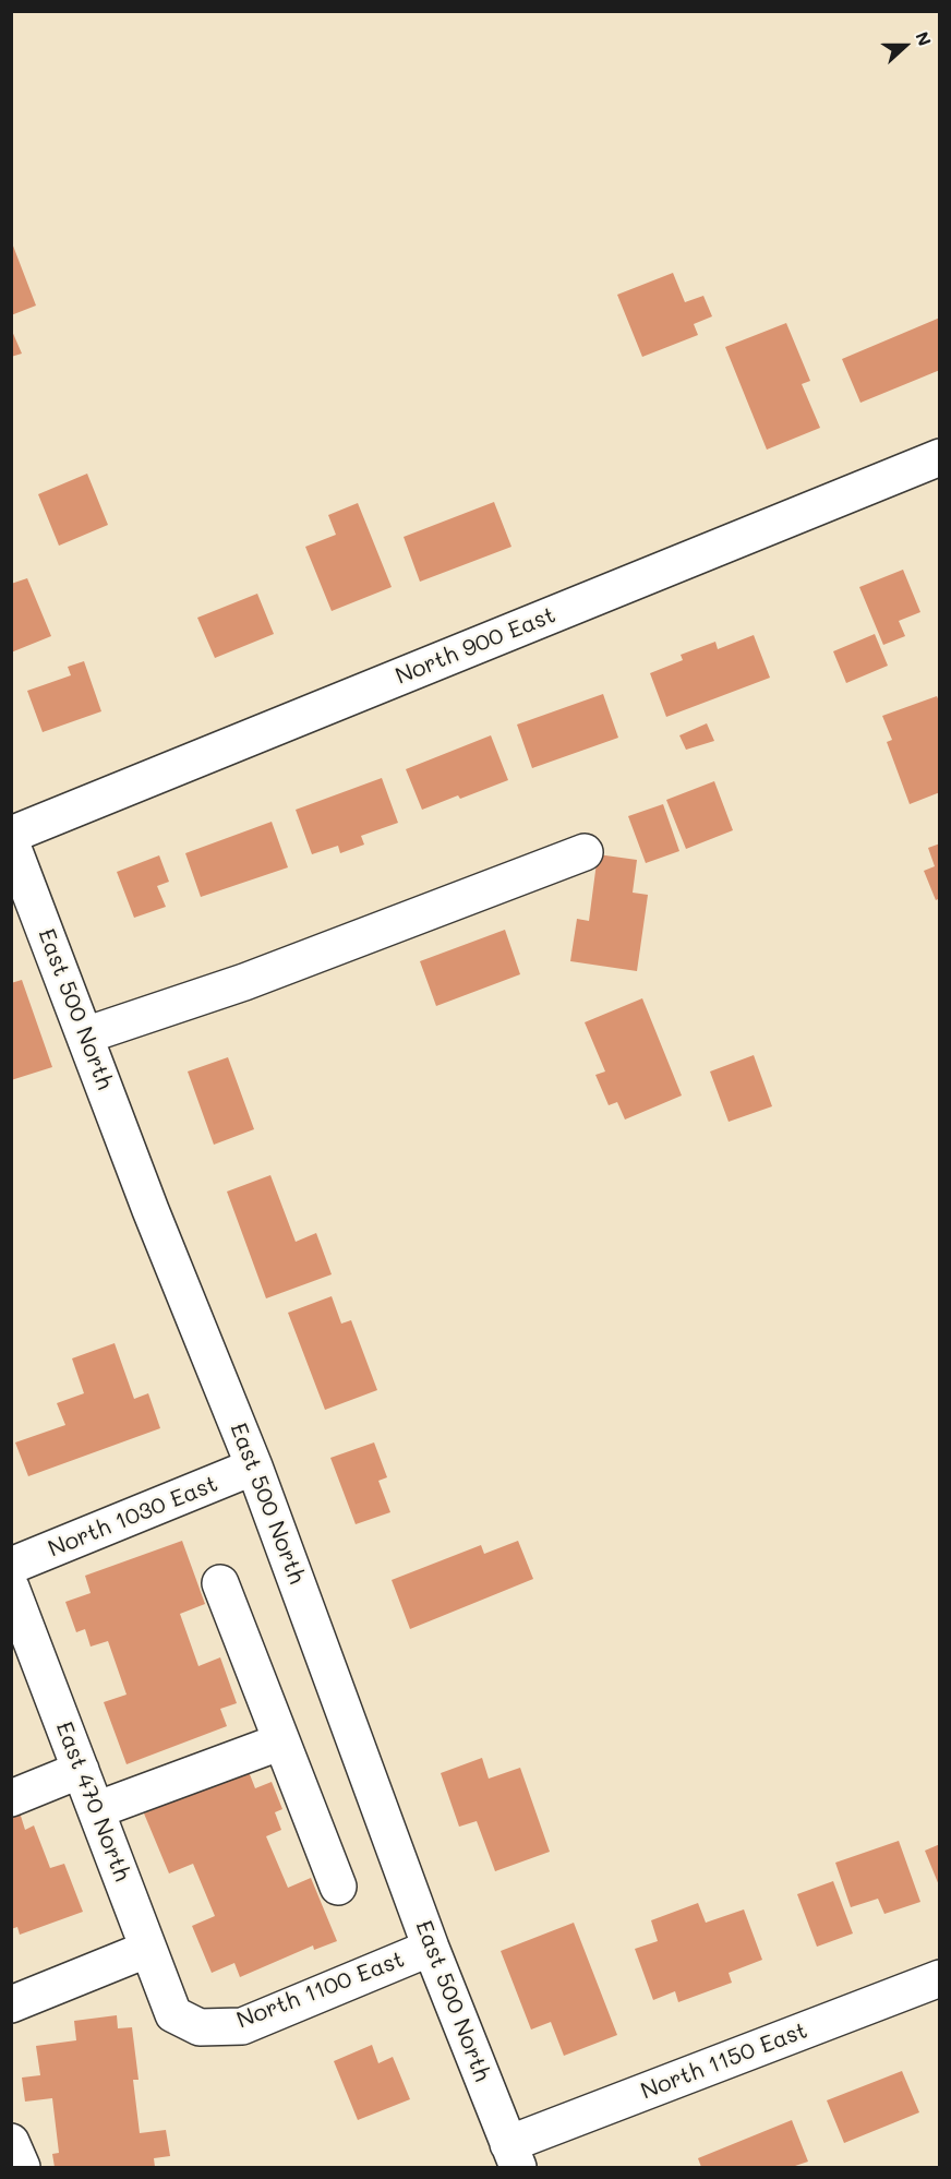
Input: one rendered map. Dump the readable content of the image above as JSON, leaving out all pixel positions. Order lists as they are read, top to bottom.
{
  "streets": {
    "street": [
      "North 900 East",
      "East 500 North",
      "North 1030 East",
      "East 470 North",
      "North 1100 East",
      "North 1150 East"
    ]
  },
  "crossings": [
    ["East 500 North", "North 1030 East"],
    ["East 500 North", "North 1100 East"],
    ["East 500 North", "North 1150 East"],
    ["East 470 North", "North 1100 East"]
  ],
  "north": "right"
}
